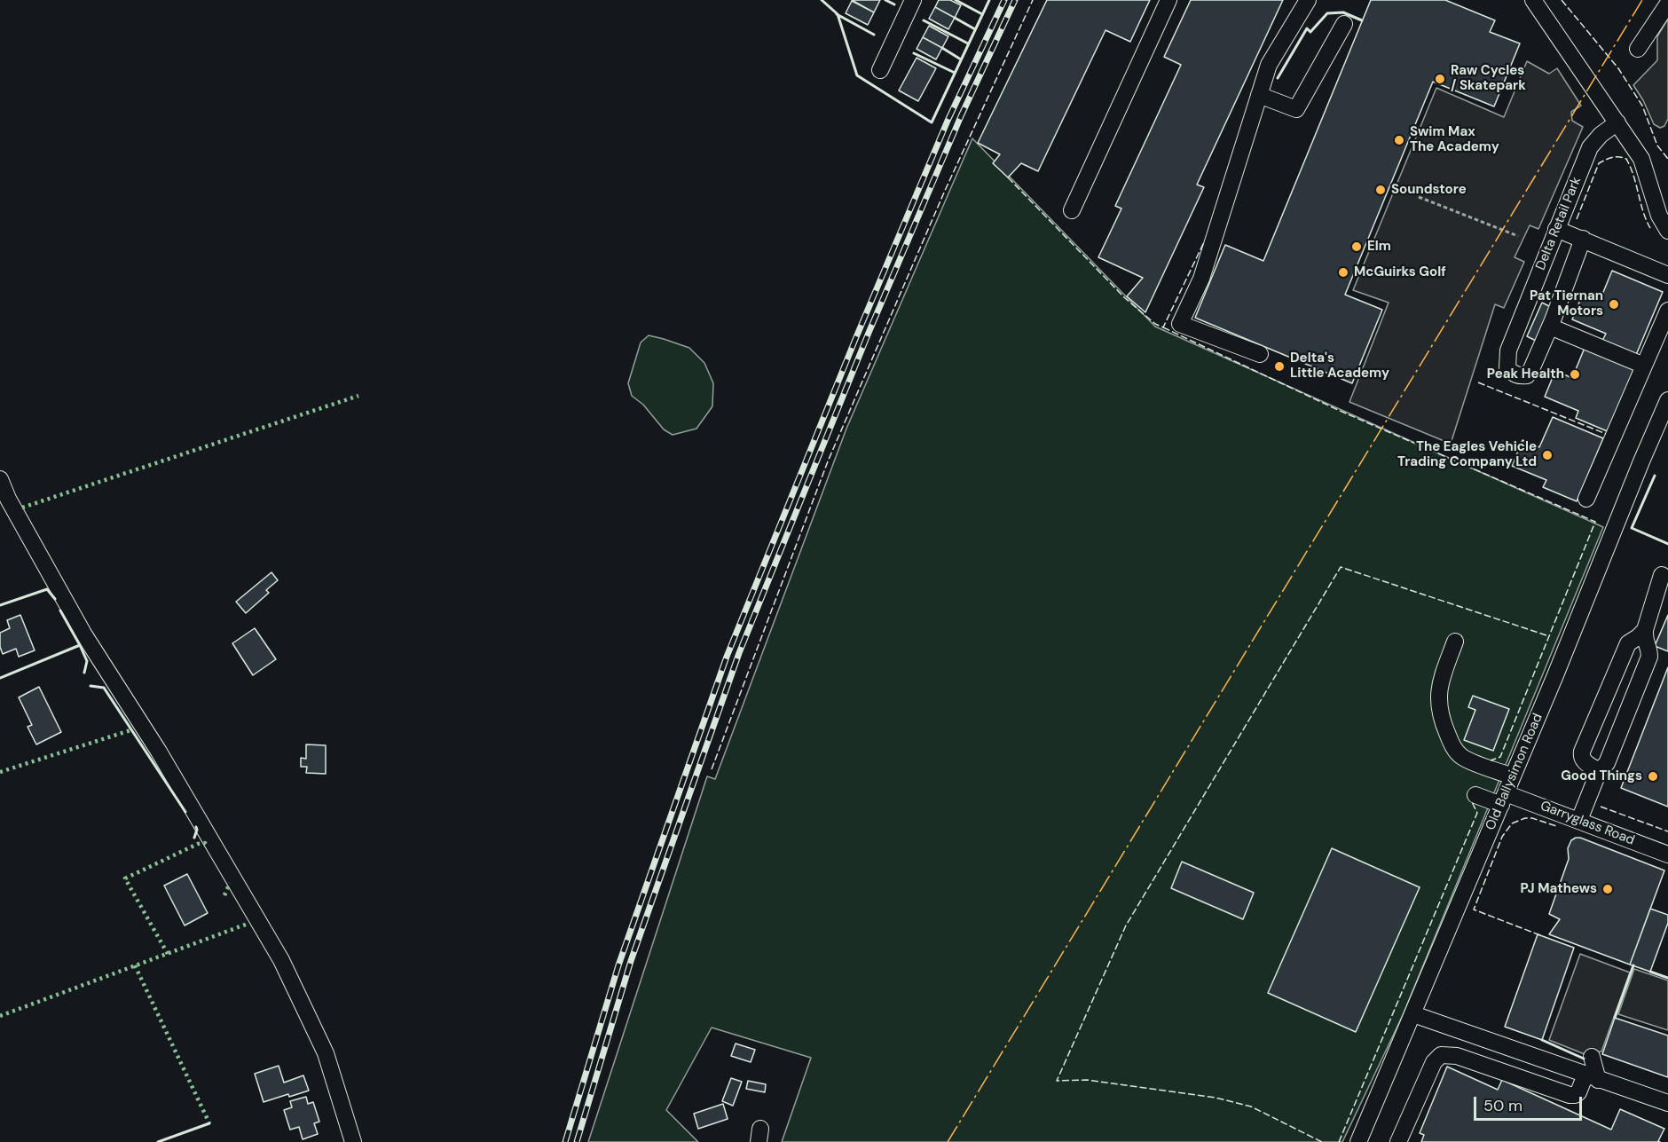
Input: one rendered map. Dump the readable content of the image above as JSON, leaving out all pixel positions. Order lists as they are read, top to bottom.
{
  "streets": {
    "street": ["Delta Retail Park", "Old Ballysimon Road", "Garryglass Road"]
  },
  "crossings": [
    ["Old Ballysimon Road", "Garryglass Road"]
  ],
  "places": [
    "Raw Cycles / Skatepark",
    "Swim Max The Academy",
    "Soundstore",
    "Elm",
    "McGuirks Golf",
    "Pat Tiernan Motors",
    "Delta's Little Academy",
    "Peak Health",
    "The Eagles Vehicle Trading Company Ltd",
    "Good Things",
    "PJ Mathews"
  ],
  "scale_bar": "50 m"
}
